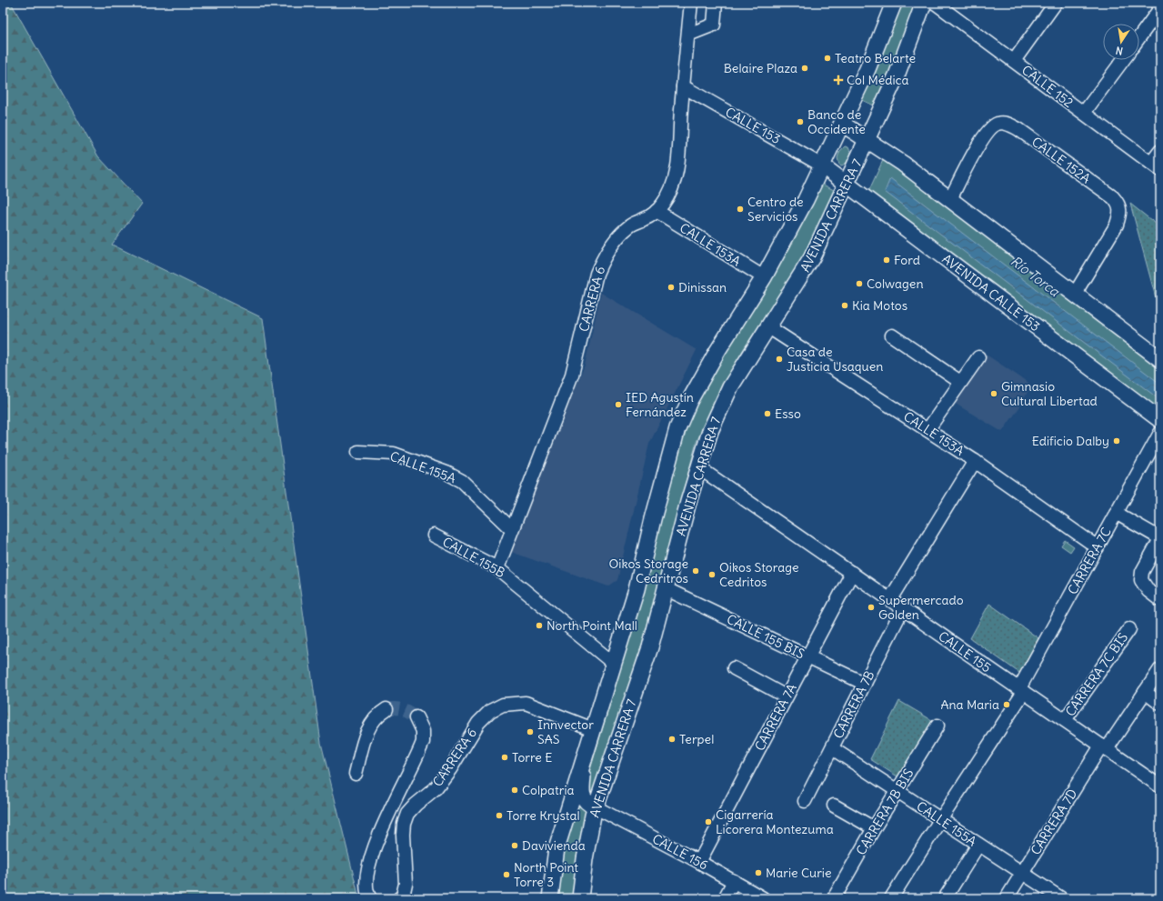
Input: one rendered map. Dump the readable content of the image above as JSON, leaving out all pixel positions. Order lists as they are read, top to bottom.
{
  "streets": {
    "main road": ["AVENIDA CARRERA 7", "AVENIDA CALLE 153"],
    "street": [
      "CALLE 152",
      "CALLE 153",
      "CALLE 152A",
      "CALLE 153A",
      "CARRERA 6",
      "CALLE 155A",
      "CALLE 155B",
      "CARRERA 7C",
      "CALLE 155 BIS",
      "CALLE 155",
      "CARRERA 7C BIS",
      "CARRERA 7B",
      "CARRERA 7A",
      "CARRERA 7B BIS",
      "CARRERA 7D",
      "CALLE 156"
    ]
  },
  "crossings": [
    ["CALLE 153", "AVENIDA CARRERA 7"],
    ["CALLE 153", "AVENIDA CALLE 153"],
    ["CALLE 153", "CARRERA 6"],
    ["AVENIDA CARRERA 7", "CALLE 153A"],
    ["AVENIDA CARRERA 7", "AVENIDA CALLE 153"],
    ["AVENIDA CARRERA 7", "CARRERA 6"],
    ["AVENIDA CARRERA 7", "CALLE 155B"],
    ["AVENIDA CARRERA 7", "CALLE 155 BIS"],
    ["AVENIDA CARRERA 7", "CALLE 155"],
    ["AVENIDA CARRERA 7", "CALLE 156"],
    ["CALLE 153A", "CARRERA 6"],
    ["CALLE 153A", "CARRERA 7C"],
    ["CARRERA 6", "CALLE 155A"],
    ["CARRERA 6", "CALLE 155B"],
    ["CALLE 155A", "CARRERA 7C"],
    ["CALLE 155A", "CARRERA 7B"],
    ["CALLE 155A", "CARRERA 7B BIS"],
    ["CALLE 155A", "CARRERA 7D"],
    ["CARRERA 7C", "CALLE 155"],
    ["CALLE 155 BIS", "CARRERA 7B"],
    ["CALLE 155 BIS", "CARRERA 7A"],
    ["CALLE 155", "CARRERA 7C BIS"],
    ["CALLE 155", "CARRERA 7B"],
    ["CALLE 155", "CARRERA 7A"],
    ["CALLE 155", "CARRERA 7D"],
    ["CARRERA 7A", "CALLE 156"]
  ],
  "water": ["Río Torca"],
  "places": {
    "other": [
      "Teatro Belarte",
      "Belaire Plaza",
      "Banco de Occidente",
      "Centro de Servicios",
      "Ford",
      "Colwagen",
      "Dinissan",
      "Kia Motos",
      "Casa de Justicia Usaquen",
      "Gimnasio Cultural Libertad",
      "IED Agustín Fernández",
      "Esso",
      "Edificio Dalby",
      "Oikos Storage Cedritros",
      "Oikos Storage Cedritos",
      "Supermercado Golden",
      "North Point Mall",
      "Ana Maria",
      "Innvector SAS",
      "Terpel",
      "Torre E",
      "Colpatria",
      "Torre Krystal",
      "Cigarrería Licorera Montezuma",
      "Davivienda",
      "Marie Curie",
      "North Point Torre 3"
    ],
    "health": ["Col Médica"]
  },
  "north": "bottom"
}
